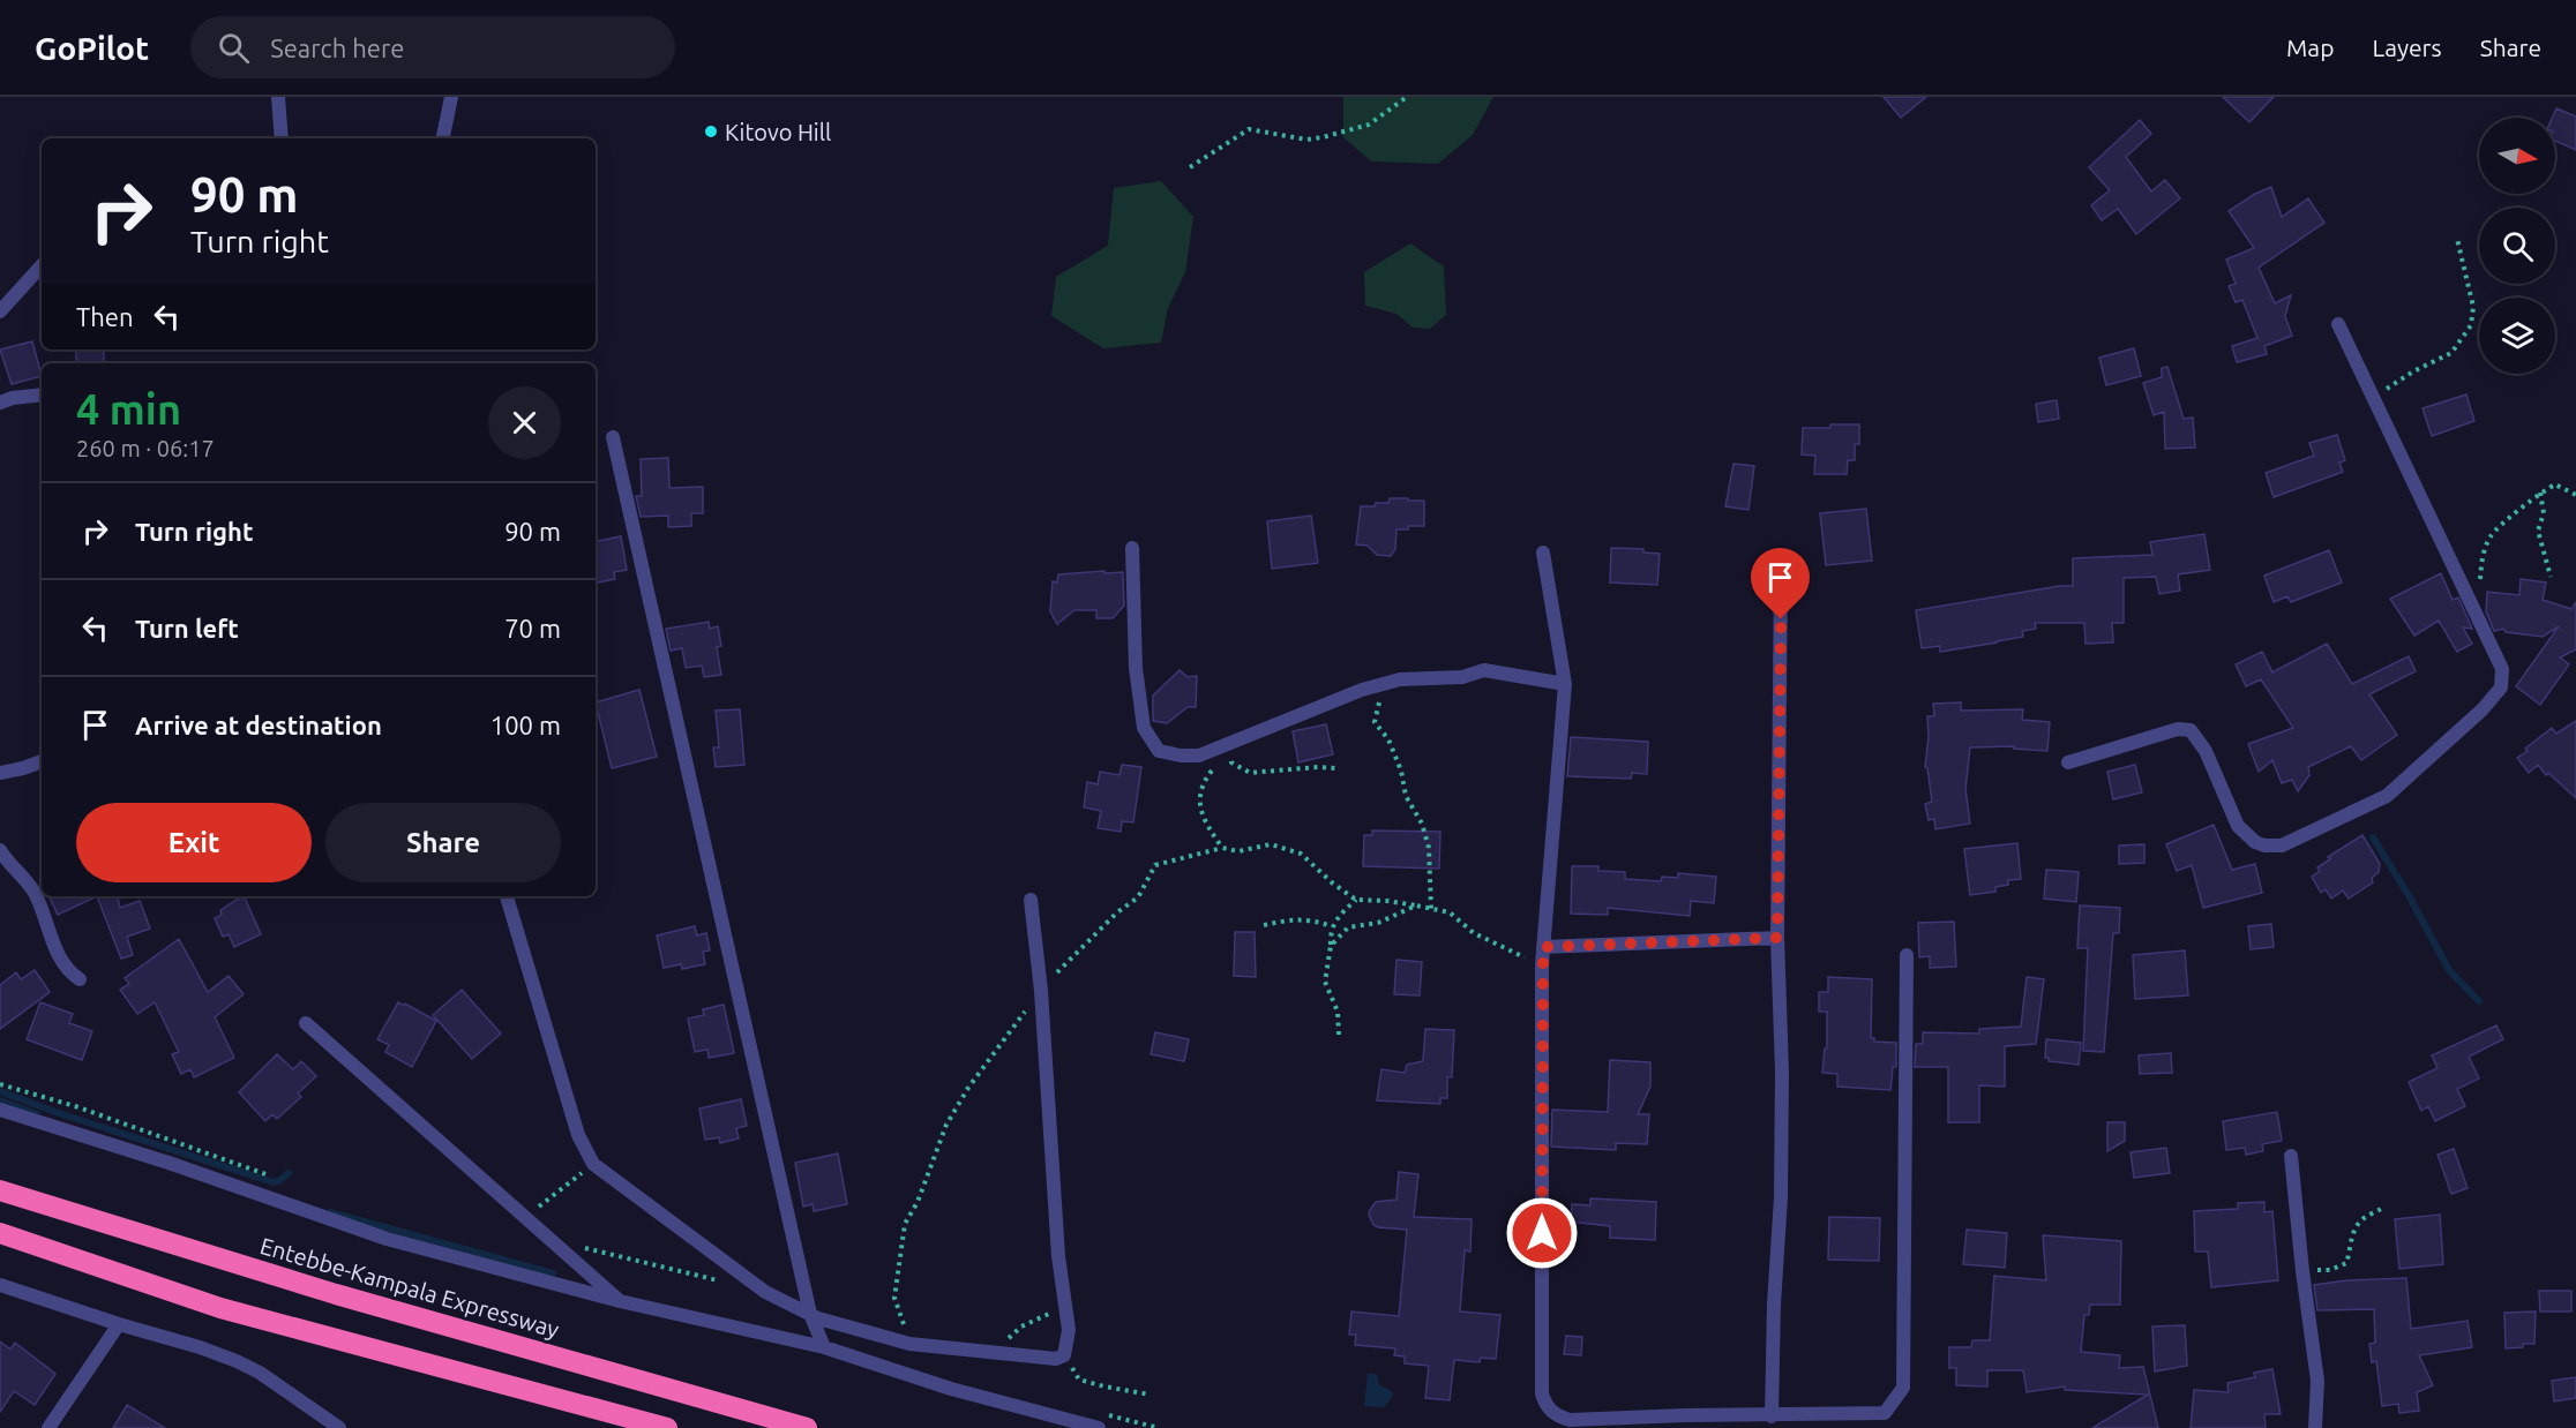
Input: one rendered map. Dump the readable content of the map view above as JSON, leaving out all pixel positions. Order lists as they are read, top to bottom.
{
  "streets": {
    "highway": ["Entebbe-Kampala Expressway"]
  },
  "places": ["Kitovo Hill"],
  "north": "right",
  "page": {
    "header": "GoPilot",
    "search": "Search here",
    "nav": ["Map", "Layers", "Share"],
    "turn": ["90 m", "Turn right"],
    "then": "Then",
    "heading": ["4 min", "260 m · 06:17"],
    "list": [
      {
        "name": "Turn right",
        "value": "90 m"
      },
      {
        "name": "Turn left",
        "value": "70 m"
      },
      {
        "name": "Arrive at destination",
        "value": "100 m"
      }
    ],
    "buttons": ["Exit", "Share"]
  }
}
